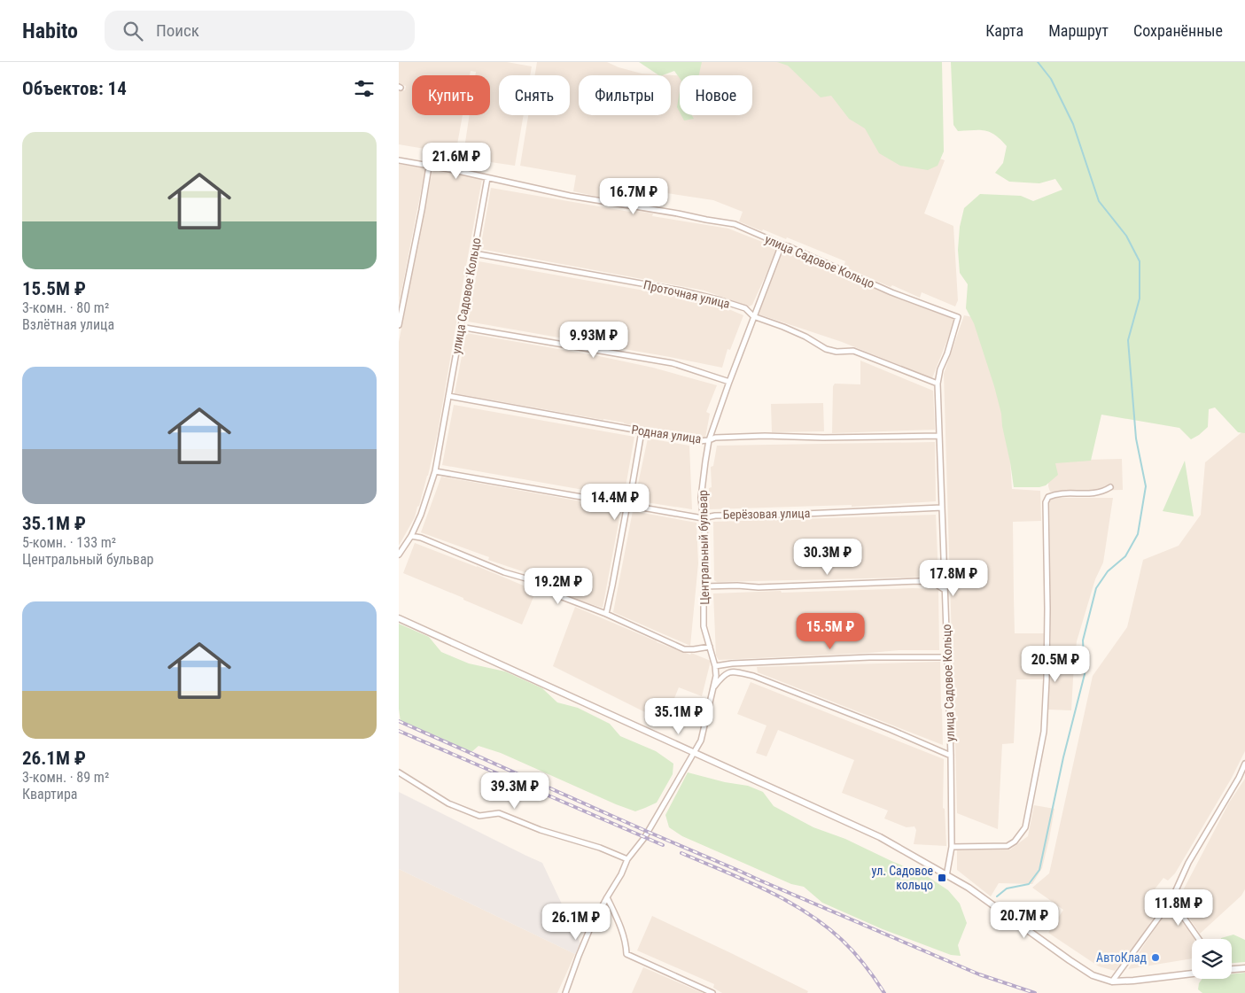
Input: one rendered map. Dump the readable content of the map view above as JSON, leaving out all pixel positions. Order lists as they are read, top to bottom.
{
  "streets": {
    "street": [
      "улица Садовое Кольцо",
      "Проточная улица",
      "Родная улица",
      "Берёзовая улица",
      "Центральный бульвар"
    ]
  },
  "crossings": [
    ["улица Садовое Кольцо", "Проточная улица"],
    ["улица Садовое Кольцо", "Родная улица"],
    ["улица Садовое Кольцо", "Берёзовая улица"],
    ["улица Садовое Кольцо", "Центральный бульвар"],
    ["Проточная улица", "Центральный бульвар"],
    ["Родная улица", "Центральный бульвар"],
    ["Берёзовая улица", "Центральный бульвар"]
  ],
  "places": {
    "transit": ["ул. Садовое кольцо"],
    "other": ["АвтоКлад"]
  },
  "page": {
    "header": "Habito",
    "search": "Поиск",
    "nav": ["Карта", "Маршрут", "Сохранённые"],
    "heading": "Объектов: 14",
    "chip": [
      "Купить",
      "Снять",
      "Фильтры",
      "Новое"
    ],
    "list": [
      {
        "name": "15.5M ₽",
        "note": "3-комн. · 80 m² · Взлётная улица"
      },
      {
        "name": "35.1M ₽",
        "note": "5-комн. · 133 m² · Центральный бульвар"
      },
      {
        "name": "26.1M ₽",
        "note": "3-комн. · 89 m² · Квартира"
      }
    ],
    "price": [
      "21.6M ₽",
      "16.7M ₽",
      "9.93M ₽",
      "14.4M ₽",
      "30.3M ₽",
      "17.8M ₽",
      "19.2M ₽",
      "15.5M ₽",
      "20.5M ₽",
      "35.1M ₽",
      "39.3M ₽",
      "11.8M ₽",
      "20.7M ₽",
      "26.1M ₽"
    ]
  }
}
